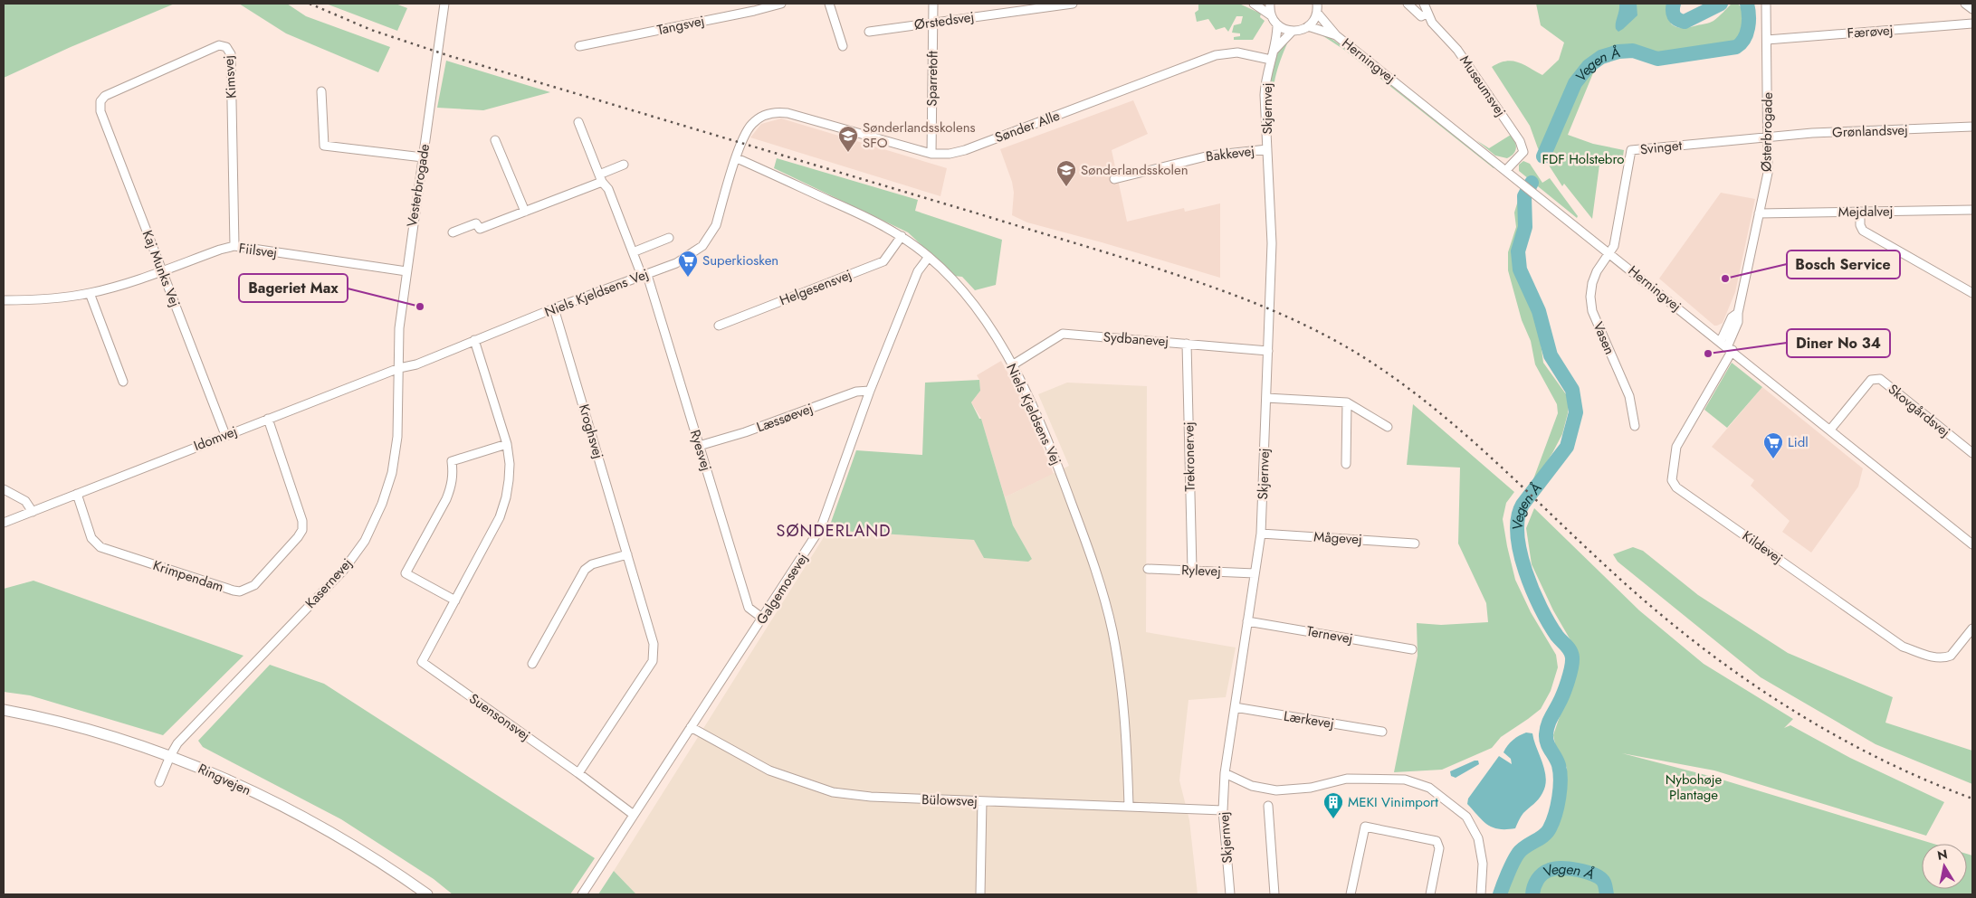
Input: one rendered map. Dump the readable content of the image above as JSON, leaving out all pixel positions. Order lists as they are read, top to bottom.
{
  "streets": {
    "main road": ["Ringvejen"],
    "street": [
      "Ørstedsvej",
      "Tangsvej",
      "Færøvej",
      "Herningvej",
      "Kimsvej",
      "Sparretoft",
      "Museumsvej",
      "Skjernvej",
      "Sønder Alle",
      "Grønlandsvej",
      "Østerbrogade",
      "Svinget",
      "Bakkevej",
      "Vesterbrogade",
      "Mejdalvej",
      "Fiilsvej",
      "Kaj Munks Vej",
      "Helgesensvej",
      "Niels Kjeldsens Vej",
      "Vasen",
      "Sydbanevej",
      "Skovgårdsvej",
      "Læssøevej",
      "Kroghsvej",
      "Idomvej",
      "Ryesvej",
      "Trekronervej",
      "Mågevej",
      "Kildevej",
      "Rylevej",
      "Krimpendam",
      "Kasernevej",
      "Galgemosevej",
      "Ternevej",
      "Suensonsvej",
      "Lærkevej",
      "Bülowsvej"
    ]
  },
  "crossings": [
    ["Ørstedsvej", "Sparretoft"],
    ["Færøvej", "Østerbrogade"],
    ["Herningvej", "Museumsvej"],
    ["Herningvej", "Østerbrogade"],
    ["Herningvej", "Svinget"],
    ["Herningvej", "Vasen"],
    ["Herningvej", "Skovgårdsvej"],
    ["Herningvej", "Kildevej"],
    ["Kimsvej", "Fiilsvej"],
    ["Kimsvej", "Kaj Munks Vej"],
    ["Sparretoft", "Sønder Alle"],
    ["Skjernvej", "Sønder Alle"],
    ["Skjernvej", "Bakkevej"],
    ["Skjernvej", "Sydbanevej"],
    ["Skjernvej", "Mågevej"],
    ["Skjernvej", "Rylevej"],
    ["Skjernvej", "Ternevej"],
    ["Skjernvej", "Lærkevej"],
    ["Skjernvej", "Bülowsvej"],
    ["Sønder Alle", "Niels Kjeldsens Vej"],
    ["Grønlandsvej", "Østerbrogade"],
    ["Grønlandsvej", "Svinget"],
    ["Østerbrogade", "Svinget"],
    ["Østerbrogade", "Mejdalvej"],
    ["Østerbrogade", "Kildevej"],
    ["Svinget", "Vasen"],
    ["Vesterbrogade", "Fiilsvej"],
    ["Vesterbrogade", "Niels Kjeldsens Vej"],
    ["Vesterbrogade", "Idomvej"],
    ["Vesterbrogade", "Kasernevej"],
    ["Fiilsvej", "Kaj Munks Vej"],
    ["Kaj Munks Vej", "Idomvej"],
    ["Helgesensvej", "Niels Kjeldsens Vej"],
    ["Niels Kjeldsens Vej", "Sydbanevej"],
    ["Niels Kjeldsens Vej", "Kroghsvej"],
    ["Niels Kjeldsens Vej", "Idomvej"],
    ["Niels Kjeldsens Vej", "Ryesvej"],
    ["Niels Kjeldsens Vej", "Kasernevej"],
    ["Niels Kjeldsens Vej", "Galgemosevej"],
    ["Niels Kjeldsens Vej", "Suensonsvej"],
    ["Niels Kjeldsens Vej", "Bülowsvej"],
    ["Sydbanevej", "Trekronervej"],
    ["Læssøevej", "Ryesvej"],
    ["Læssøevej", "Galgemosevej"],
    ["Kroghsvej", "Suensonsvej"],
    ["Idomvej", "Krimpendam"],
    ["Idomvej", "Kasernevej"],
    ["Ryesvej", "Galgemosevej"],
    ["Trekronervej", "Rylevej"],
    ["Kasernevej", "Ringvejen"],
    ["Galgemosevej", "Suensonsvej"],
    ["Galgemosevej", "Bülowsvej"]
  ],
  "districts": ["SØNDERLAND"],
  "water": ["Vegen Å"],
  "parks": ["FDF Holstebro", "Nybohøje Plantage"],
  "places": {
    "school or university": ["Sønderlandsskolens SFO", "Sønderlandsskolen"],
    "supermarket": ["Superkiosken", "Lidl"],
    "other": ["Bosch Service", "Bageriet Max", "Diner No 34"],
    "building": ["MEKI Vinimport"]
  },
  "north": "top"
}
